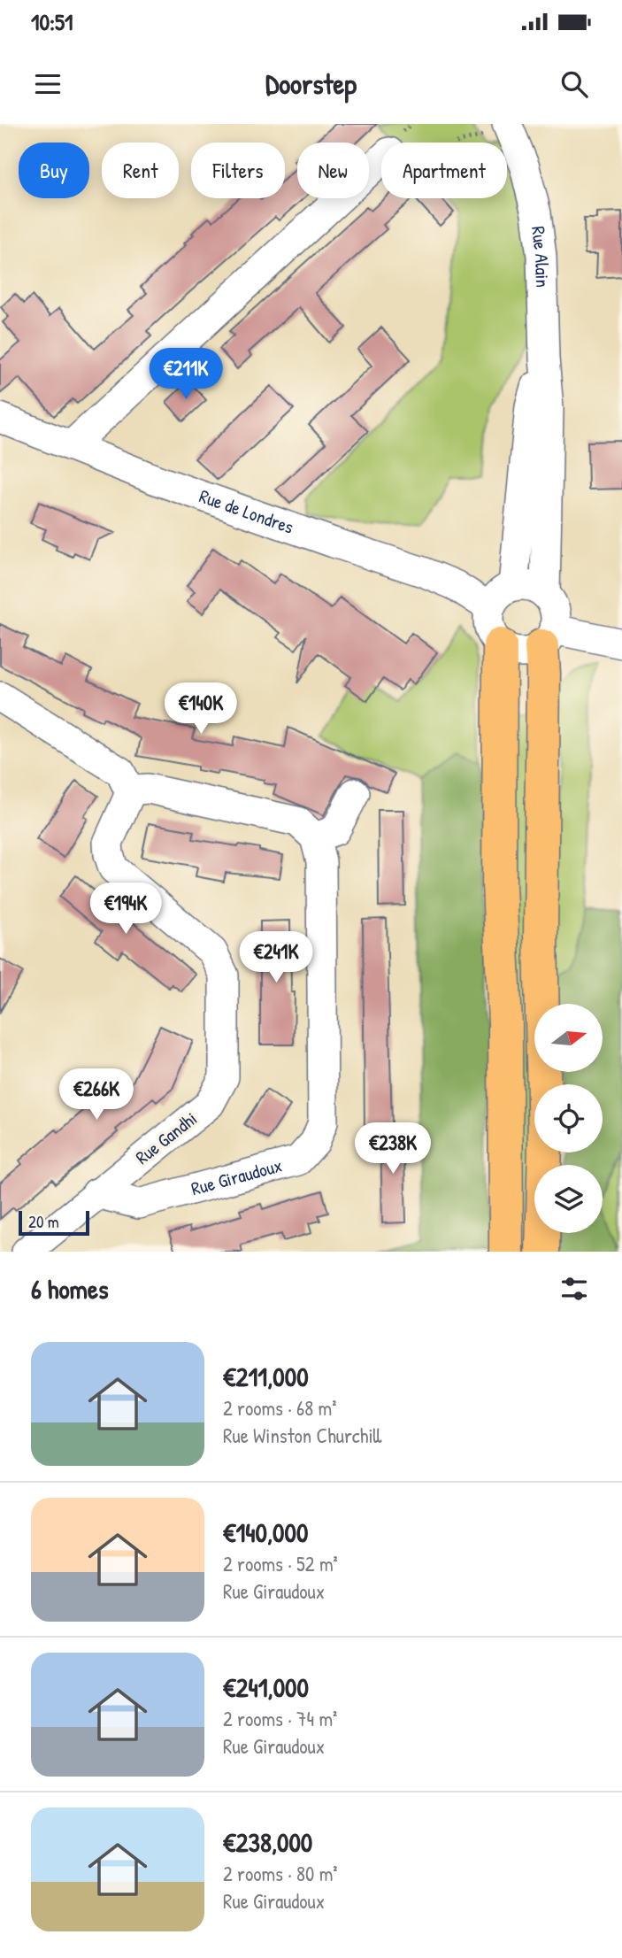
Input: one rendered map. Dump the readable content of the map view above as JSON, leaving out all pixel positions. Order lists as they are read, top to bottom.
{
  "streets": {
    "street": [
      "Rue Alain",
      "Rue de Londres",
      "Rue Gandhi",
      "Rue Giraudoux"
    ]
  },
  "crossings": [
    ["Rue Alain", "Rue de Londres"],
    ["Rue Gandhi", "Rue Giraudoux"]
  ],
  "scale_bar": "20 m",
  "north": "right",
  "page": {
    "status": "10:51",
    "header": "Doorstep",
    "chip": [
      "Buy",
      "Rent",
      "Filters",
      "New",
      "Apartment"
    ],
    "price": [
      "€211K",
      "€140K",
      "€194K",
      "€241K",
      "€266K",
      "€238K"
    ],
    "scale": "20 m",
    "heading": "6 homes",
    "list": [
      {
        "name": "€211,000",
        "note": "2 rooms · 68 m² · Rue Winston Churchill"
      },
      {
        "name": "€140,000",
        "note": "2 rooms · 52 m² · Rue Giraudoux"
      },
      {
        "name": "€241,000",
        "note": "2 rooms · 74 m² · Rue Giraudoux"
      },
      {
        "name": "€238,000",
        "note": "2 rooms · 80 m² · Rue Giraudoux"
      }
    ]
  }
}
